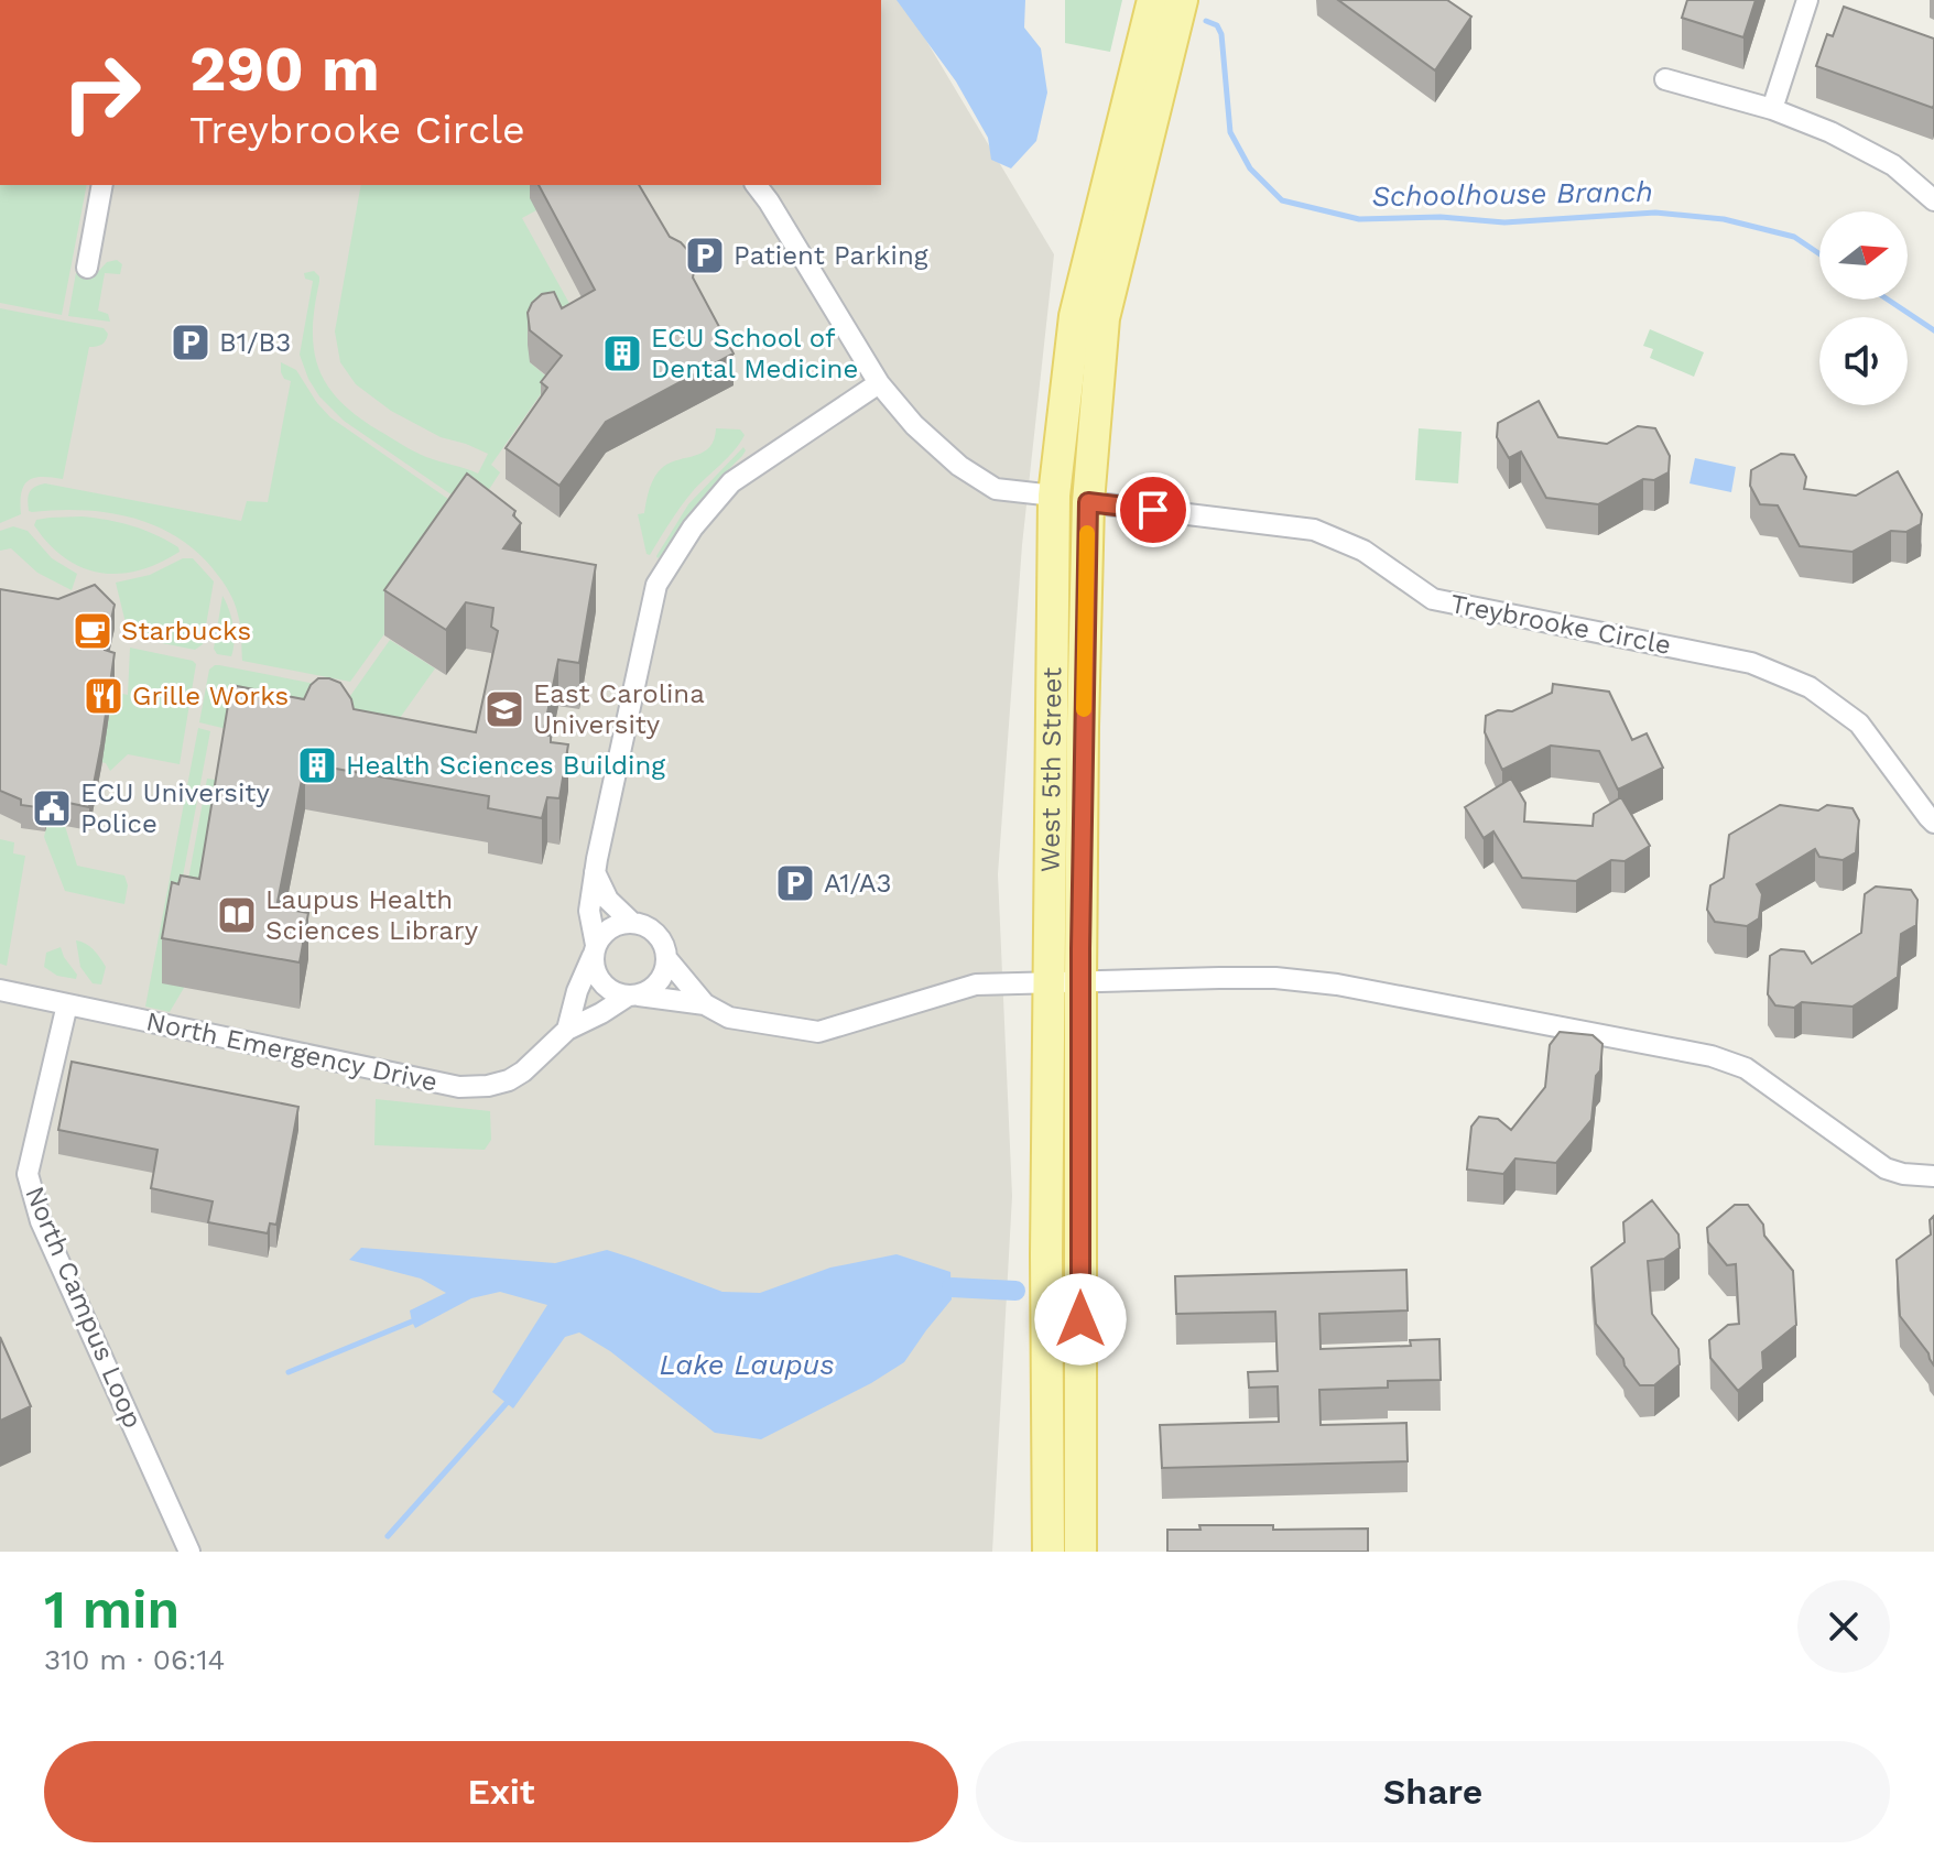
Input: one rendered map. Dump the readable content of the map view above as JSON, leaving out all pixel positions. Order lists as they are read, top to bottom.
{
  "streets": {
    "main road": ["West 5th Street"],
    "street": ["Treybrooke Circle", "North Emergency Drive", "North Campus Loop"]
  },
  "crossings": [
    ["Treybrooke Circle", "West 5th Street"],
    ["North Emergency Drive", "North Campus Loop"]
  ],
  "water": ["Schoolhouse Branch", "Lake Laupus"],
  "places": {
    "parking": ["Patient Parking", "B1/B3", "A1/A3"],
    "building": ["ECU School of Dental Medicine", "Health Sciences Building"],
    "cafe": ["Starbucks"],
    "restaurant": ["Grille Works"],
    "school or university": ["East Carolina University"],
    "public building": ["ECU University Police"],
    "library": ["Laupus Health Sciences Library"]
  },
  "north": "right",
  "page": {
    "turn": ["290 m", "Treybrooke Circle"],
    "heading": ["1 min", "310 m · 06:14"],
    "buttons": ["Exit", "Share"]
  }
}
